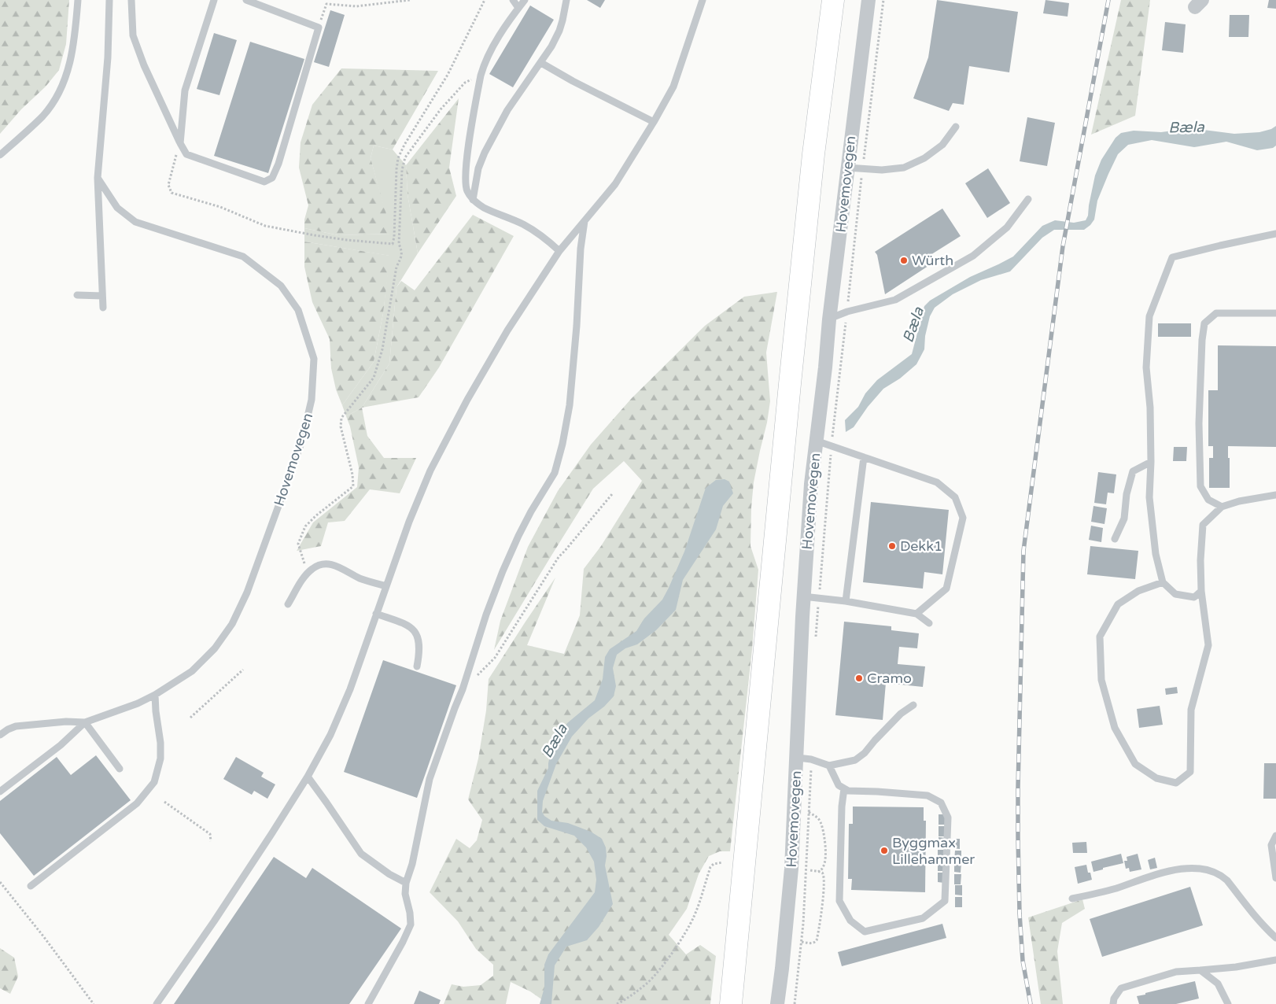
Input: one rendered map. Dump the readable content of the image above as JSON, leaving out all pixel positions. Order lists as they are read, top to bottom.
{
  "streets": {
    "street": ["Hovemovegen"]
  },
  "water": ["Bæla"],
  "places": [
    "Würth",
    "Dekk1",
    "Cramo",
    "Byggmax Lillehammer"
  ]
}
